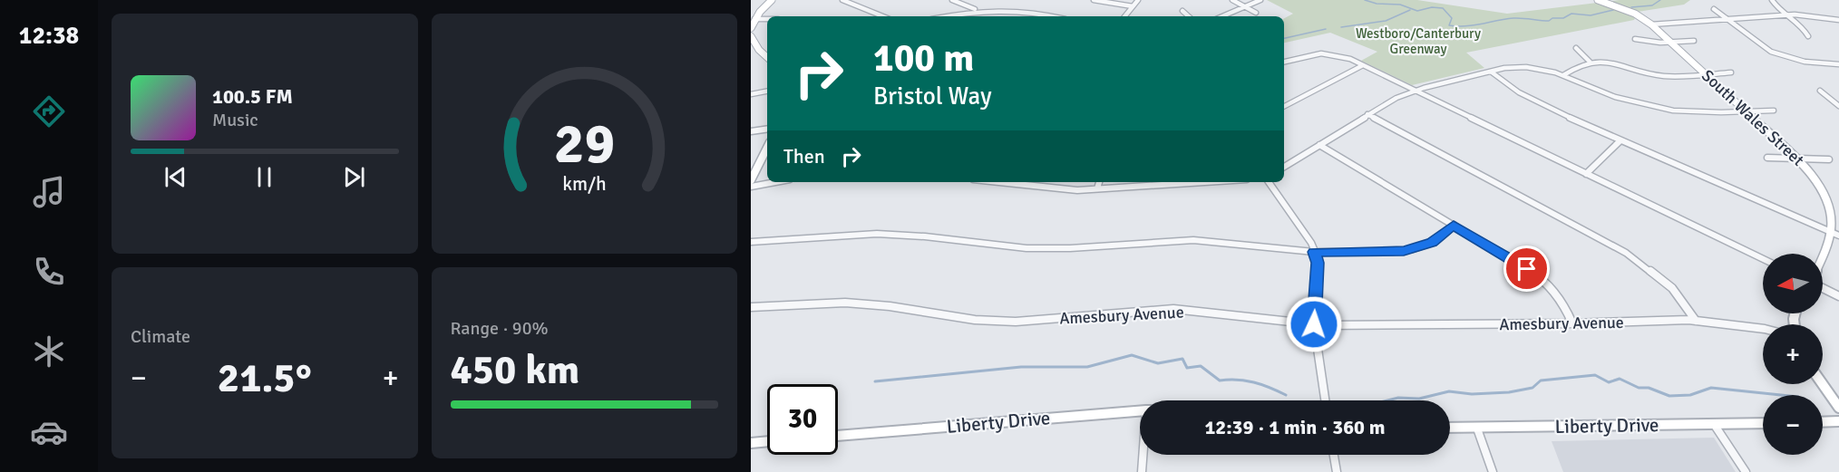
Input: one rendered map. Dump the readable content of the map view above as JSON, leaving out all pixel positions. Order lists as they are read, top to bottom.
{
  "streets": {
    "main road": ["South Wales Street", "Liberty Drive"],
    "street": ["Amesbury Avenue"]
  },
  "parks": ["Westboro/Canterbury Greenway"],
  "north": "left",
  "page": {
    "tabs": "12:38",
    "turn": ["100 m", "Bristol Way"],
    "song": ["100.5 FM", "Music"],
    "then": "Then",
    "map_buttons": ["+", "−"],
    "tile": [
      "Climate",
      ["Range · 90%", "450 km"]
    ],
    "heat": ["−", "21.5°", "+"],
    "limit": "30",
    "trip": "12:39 · 1 min · 360 m",
    "gauge": ["29", "km/h"]
  }
}
